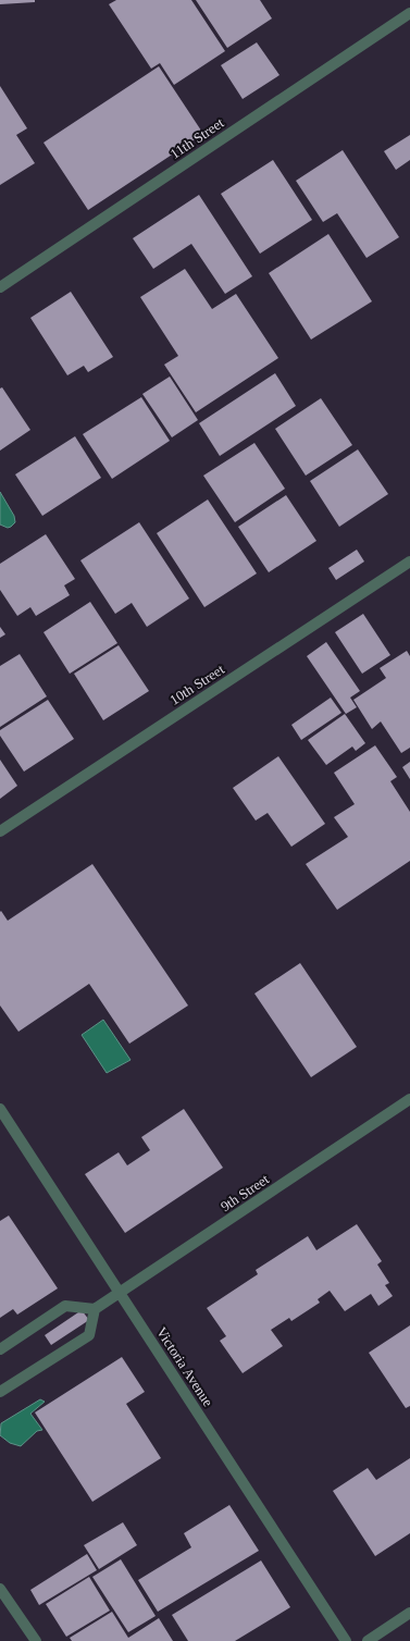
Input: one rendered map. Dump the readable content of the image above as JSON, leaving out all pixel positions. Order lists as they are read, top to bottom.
{
  "streets": {
    "street": [
      "11th Street",
      "10th Street",
      "9th Street",
      "Victoria Avenue"
    ]
  },
  "crossings": [
    ["9th Street", "Victoria Avenue"]
  ]
}
